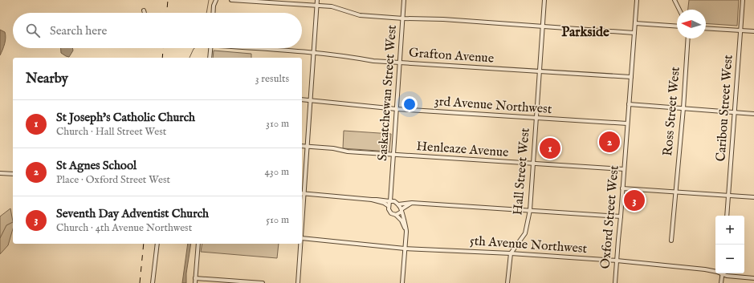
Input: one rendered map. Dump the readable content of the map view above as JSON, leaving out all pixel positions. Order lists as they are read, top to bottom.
{
  "streets": {
    "street": [
      "Grafton Avenue",
      "Saskatchewan Street West",
      "3rd Avenue Northwest",
      "Caribou Street West",
      "Ross Street West",
      "Henleaze Avenue",
      "Hall Street West",
      "Oxford Street West",
      "5th Avenue Northwest"
    ]
  },
  "crossings": [
    ["Grafton Avenue", "Saskatchewan Street West"],
    ["Grafton Avenue", "Hall Street West"],
    ["Grafton Avenue", "Oxford Street West"],
    ["Saskatchewan Street West", "3rd Avenue Northwest"],
    ["Saskatchewan Street West", "Henleaze Avenue"],
    ["3rd Avenue Northwest", "Hall Street West"],
    ["3rd Avenue Northwest", "Oxford Street West"],
    ["Henleaze Avenue", "Hall Street West"],
    ["Henleaze Avenue", "Oxford Street West"],
    ["Hall Street West", "5th Avenue Northwest"],
    ["Oxford Street West", "5th Avenue Northwest"]
  ],
  "districts": ["Parkside"],
  "north": "left",
  "page": {
    "search": "Search here",
    "heading": ["Nearby", "3 results"],
    "list": [
      {
        "mark": "1",
        "name": "St Joseph's Catholic Church",
        "note": "Church · Hall Street West",
        "value": "310 m"
      },
      {
        "mark": "2",
        "name": "St Agnes School",
        "note": "Place · Oxford Street West",
        "value": "430 m"
      },
      {
        "mark": "3",
        "name": "Seventh Day Adventist Church",
        "note": "Church · 4th Avenue Northwest",
        "value": "510 m"
      }
    ],
    "pins": ["2", "1", "3"],
    "map_buttons": ["+", "−"]
  }
}
